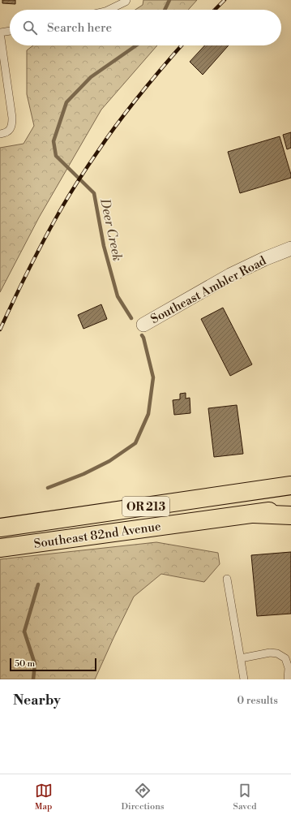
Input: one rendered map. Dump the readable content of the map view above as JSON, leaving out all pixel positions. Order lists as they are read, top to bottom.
{
  "streets": {
    "main road": ["OR 213", "Southeast 82nd Avenue"],
    "street": ["Southeast Ambler Road"]
  },
  "water": ["Deer Creek"],
  "scale_bar": "50 m",
  "page": {
    "search": "Search here",
    "scale": "50 m",
    "heading": ["Nearby", "0 results"],
    "nav": ["Map", "Directions", "Saved"]
  }
}
